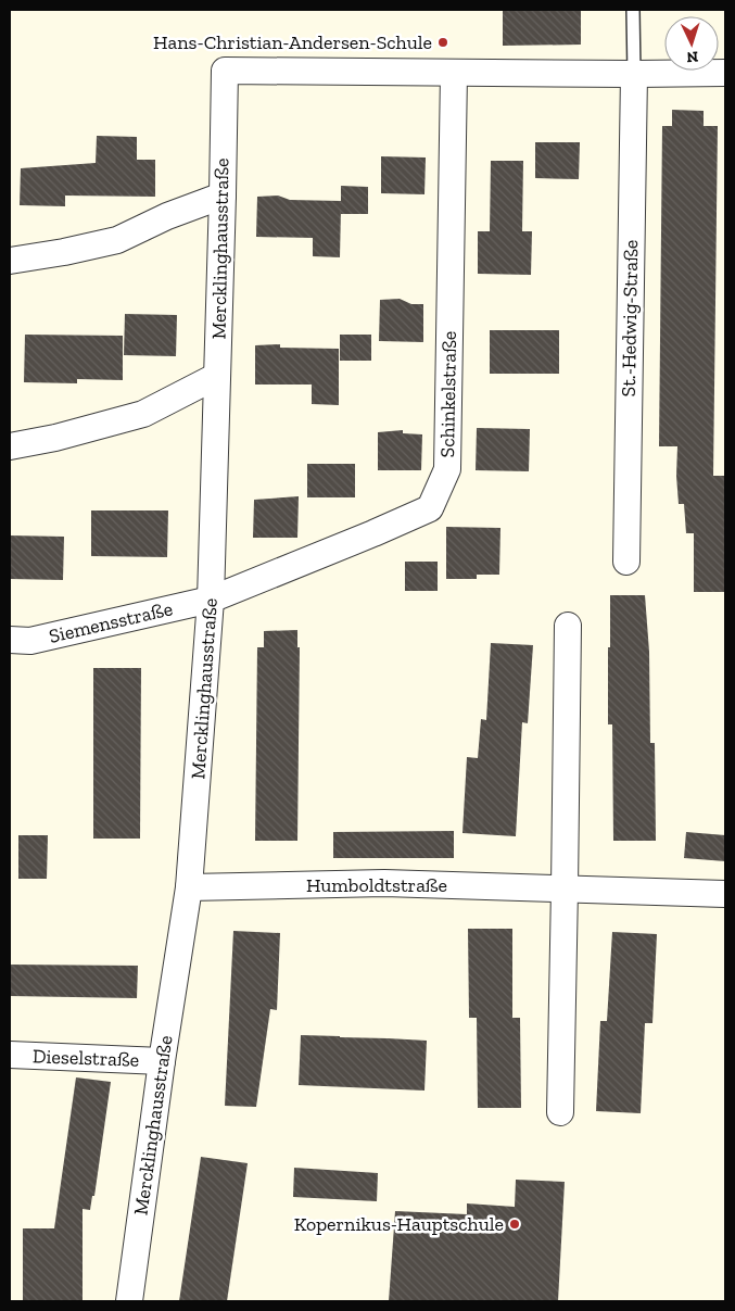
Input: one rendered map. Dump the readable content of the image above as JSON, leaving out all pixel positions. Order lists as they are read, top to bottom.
{
  "streets": {
    "street": [
      "Mercklinghausstraße",
      "St.-Hedwig-Straße",
      "Schinkelstraße",
      "Siemensstraße",
      "Humboldtstraße",
      "Dieselstraße"
    ]
  },
  "crossings": [
    ["Mercklinghausstraße", "Schinkelstraße"],
    ["Mercklinghausstraße", "Siemensstraße"],
    ["Mercklinghausstraße", "Humboldtstraße"],
    ["Mercklinghausstraße", "Dieselstraße"],
    ["Schinkelstraße", "Siemensstraße"]
  ],
  "places": ["Hans-Christian-Andersen-Schule", "Kopernikus-Hauptschule"],
  "north": "bottom"
}
